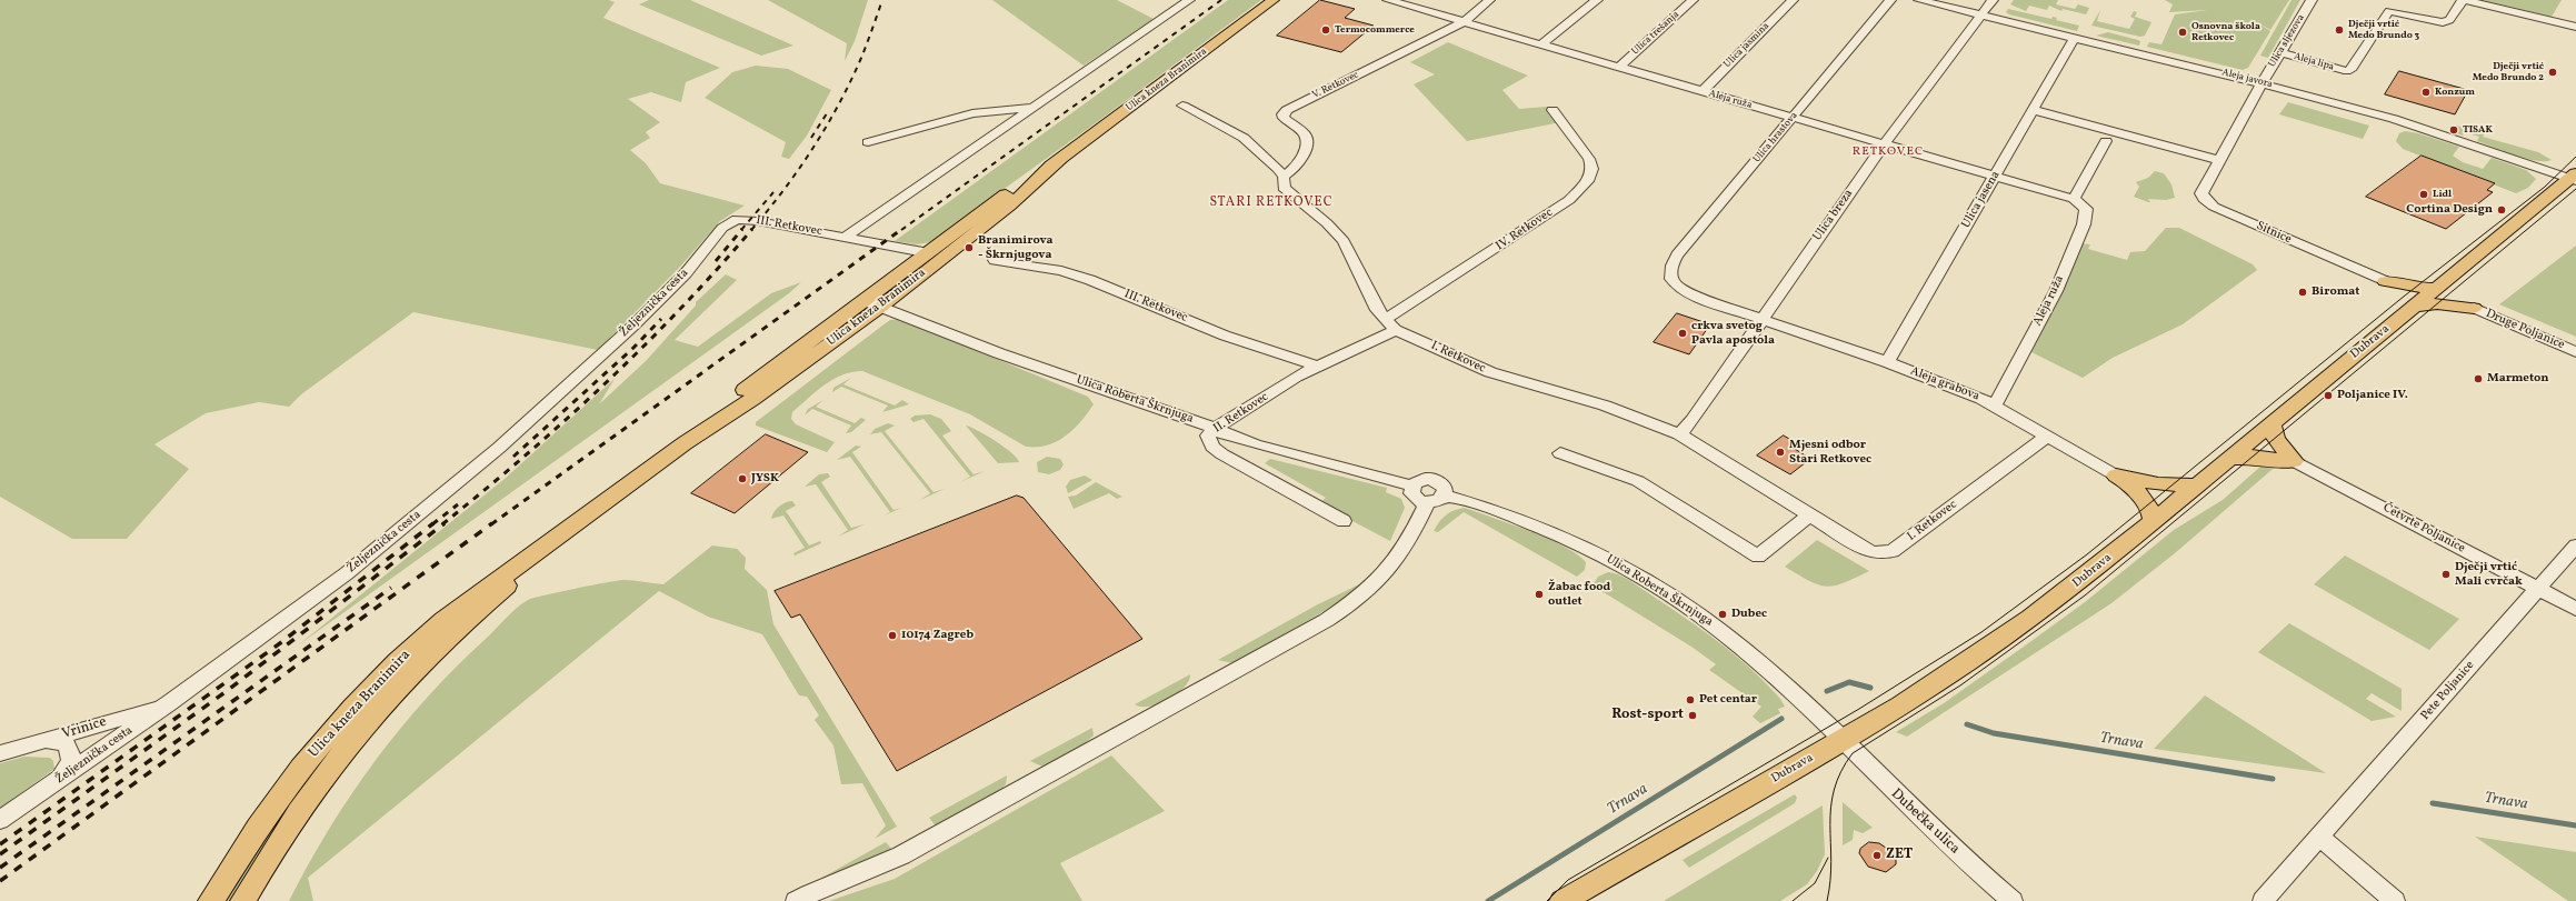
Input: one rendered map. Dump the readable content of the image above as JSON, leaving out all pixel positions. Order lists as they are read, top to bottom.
{
  "streets": {
    "main road": ["Ulica kneza Branimira", "Dubrava"],
    "street": [
      "Ulica trešanja",
      "Ulica sljezova",
      "Ulica jasmina",
      "Aleja lipa",
      "Aleja javora",
      "V. Retkovec",
      "Aleja ruža",
      "Ulica hrastova",
      "Ulica jasena",
      "Ulica breza",
      "III. Retkovec",
      "IV. Retkovec",
      "Sitnice",
      "Željeznička cesta",
      "Druge Poljanice",
      "I. Retkovec",
      "Aleja grabova",
      "Ulica Roberta Škrnjuga",
      "II. Retkovec",
      "Četvrte Poljanice",
      "Pete Poljanice",
      "Vrinice",
      "Dubečka ulica"
    ]
  },
  "crossings": [
    ["Ulica trešanja", "Aleja ruža"],
    ["Ulica sljezova", "Aleja lipa"],
    ["Ulica sljezova", "Aleja javora"],
    ["Ulica sljezova", "Sitnice"],
    ["Ulica jasmina", "Aleja ruža"],
    ["Aleja javora", "Ulica jasena"],
    ["Aleja javora", "Ulica breza"],
    ["Aleja javora", "Sitnice"],
    ["Aleja javora", "Dubrava"],
    ["Ulica kneza Branimira", "III. Retkovec"],
    ["Ulica kneza Branimira", "Ulica Roberta Škrnjuga"],
    ["V. Retkovec", "Aleja ruža"],
    ["V. Retkovec", "I. Retkovec"],
    ["Aleja ruža", "Ulica hrastova"],
    ["Aleja ruža", "Ulica jasena"],
    ["Aleja ruža", "Ulica breza"],
    ["Aleja ruža", "Aleja grabova"],
    ["Ulica hrastova", "Aleja grabova"],
    ["Ulica jasena", "Aleja grabova"],
    ["Ulica breza", "I. Retkovec"],
    ["Ulica breza", "Aleja grabova"],
    ["III. Retkovec", "Željeznička cesta"],
    ["III. Retkovec", "II. Retkovec"],
    ["IV. Retkovec", "I. Retkovec"],
    ["Željeznička cesta", "Vrinice"],
    ["Dubrava", "Ulica Roberta Škrnjuga"],
    ["Dubrava", "Dubečka ulica"],
    ["I. Retkovec", "Aleja grabova"],
    ["I. Retkovec", "II. Retkovec"],
    ["Ulica Roberta Škrnjuga", "II. Retkovec"],
    ["Ulica Roberta Škrnjuga", "Dubečka ulica"],
    ["Četvrte Poljanice", "Pete Poljanice"]
  ],
  "districts": ["RETKOVEC", "STARI RETKOVEC"],
  "water": ["Trnava"],
  "places": [
    "Termocommerce",
    "Dječji vrtić Medo Brundo 3",
    "Osnovna škola Retkovec",
    "Dječji vrtić Medo Brundo 2",
    "Konzum",
    "TISAK",
    "Lidl",
    "Cortina Design",
    "Branimirova - Škrnjugova",
    "Biromat",
    "crkva svetog Pavla apostola",
    "Marmeton",
    "Poljanice IV.",
    "Mjesni odbor Stari Retkovec",
    "JYSK",
    "Dječji vrtić Mali cvrčak",
    "Žabac food outlet",
    "Dubec",
    "10174 Zagreb",
    "Pet centar",
    "Rost-sport",
    "ZET"
  ]
}
